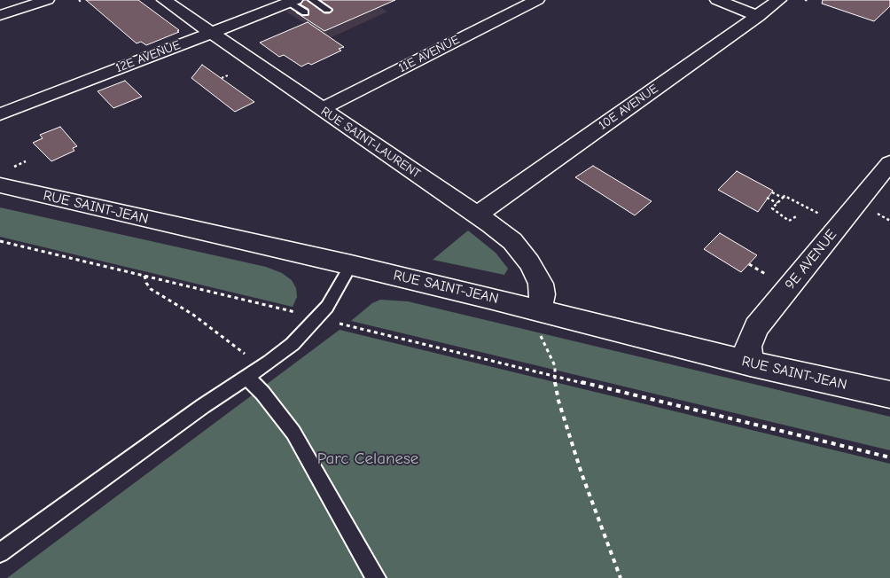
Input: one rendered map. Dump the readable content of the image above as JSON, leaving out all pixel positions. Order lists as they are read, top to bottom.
{
  "streets": {
    "street": [
      "11E AVENUE",
      "12E AVENUE",
      "10E AVENUE",
      "RUE SAINT-LAURENT",
      "RUE SAINT-JEAN",
      "9E AVENUE"
    ]
  },
  "crossings": [
    ["11E AVENUE", "RUE SAINT-LAURENT"],
    ["12E AVENUE", "RUE SAINT-LAURENT"],
    ["10E AVENUE", "RUE SAINT-LAURENT"],
    ["RUE SAINT-LAURENT", "RUE SAINT-JEAN"],
    ["RUE SAINT-JEAN", "9E AVENUE"]
  ],
  "parks": ["Parc Celanese"]
}
